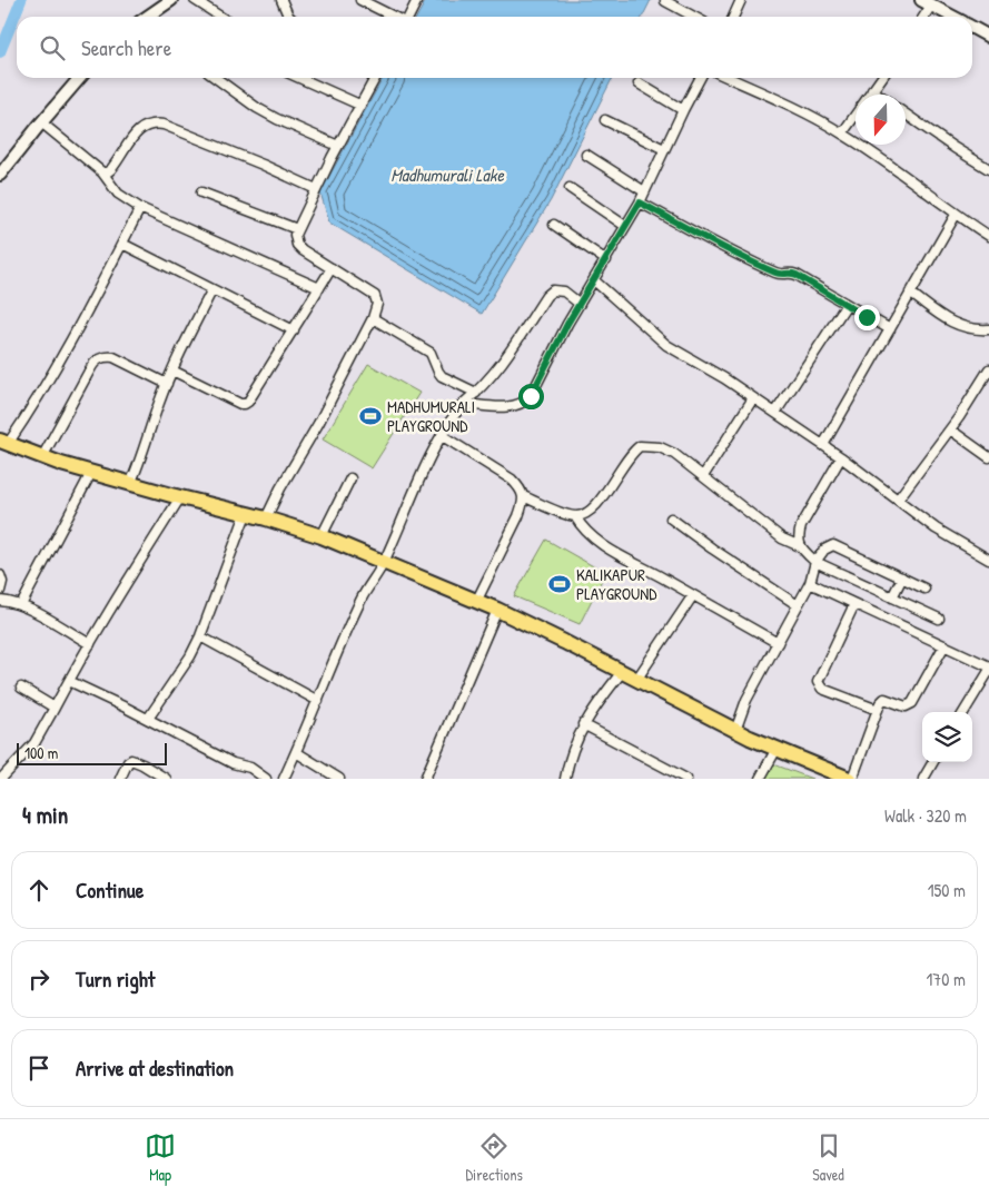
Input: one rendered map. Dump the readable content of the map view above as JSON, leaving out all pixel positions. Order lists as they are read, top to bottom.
{
  "water": ["Madhumurali Lake"],
  "places": {
    "sports": ["MADHUMURALI PLAYGROUND", "KALIKAPUR PLAYGROUND"]
  },
  "scale_bar": "100 m",
  "north": "bottom",
  "page": {
    "search": "Search here",
    "scale": "100 m",
    "heading": ["4 min", "Walk · 320 m"],
    "list": [
      ["Continue", "150 m"],
      ["Turn right", "170 m"],
      "Arrive at destination"
    ],
    "nav": ["Map", "Directions", "Saved"]
  }
}
